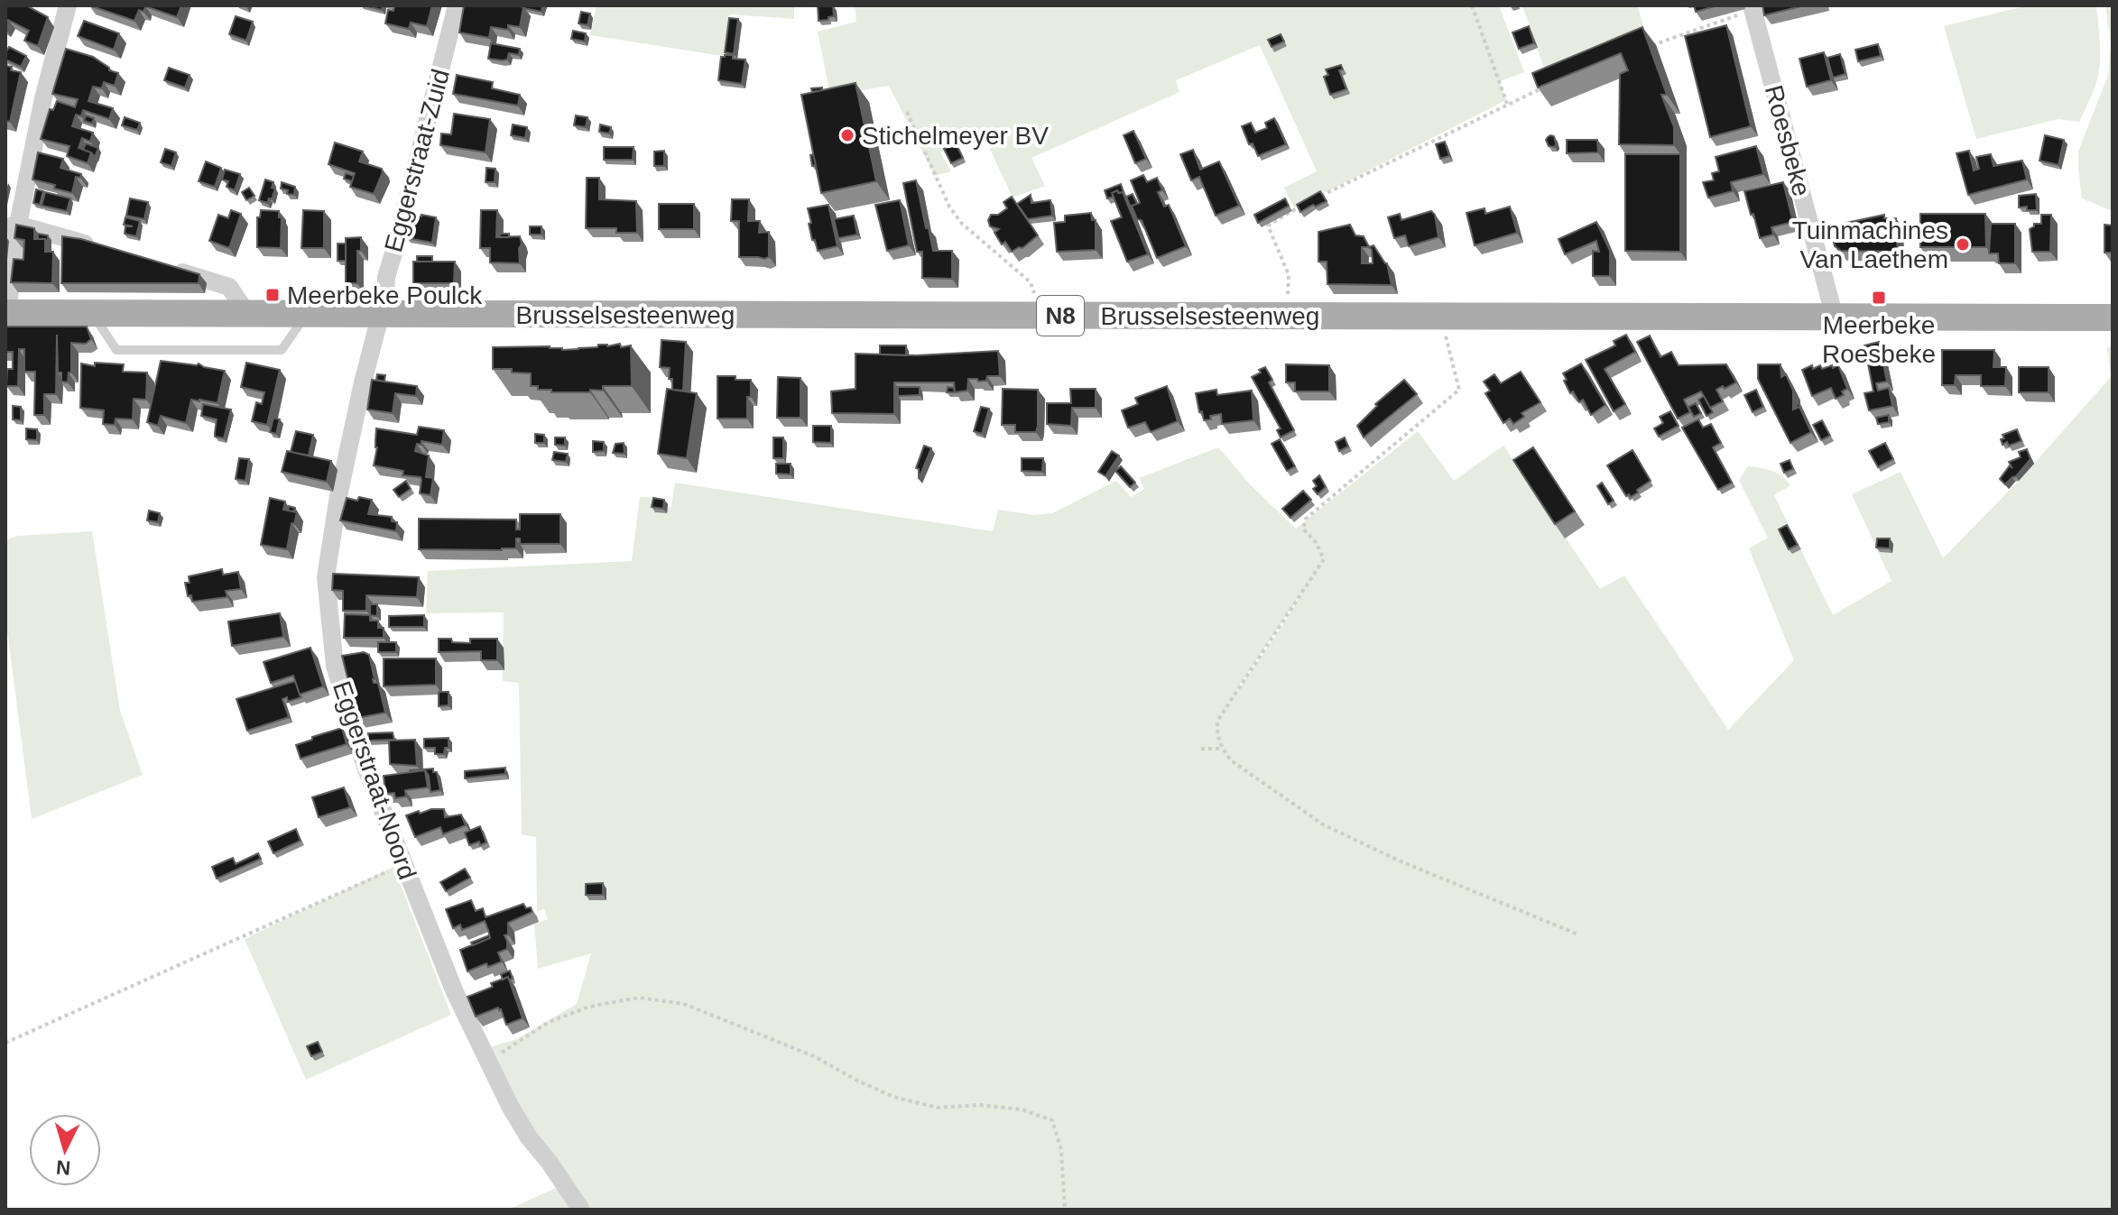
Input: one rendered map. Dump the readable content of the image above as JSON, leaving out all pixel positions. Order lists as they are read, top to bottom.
{
  "streets": {
    "main road": ["Brusselsesteenweg", "N8"],
    "street": ["Roesbeke", "Eggerstraat-Zuid", "Eggerstraat-Noord"]
  },
  "crossings": [
    ["Roesbeke", "Brusselsesteenweg"],
    ["Eggerstraat-Zuid", "Brusselsesteenweg"],
    ["Eggerstraat-Zuid", "Eggerstraat-Noord"],
    ["Brusselsesteenweg", "Eggerstraat-Noord"]
  ],
  "places": {
    "other": ["Stichelmeyer BV", "Tuinmachines Van Laethem"],
    "transit": ["Meerbeke Poulck", "Meerbeke Roesbeke"]
  },
  "north": "bottom"
}
